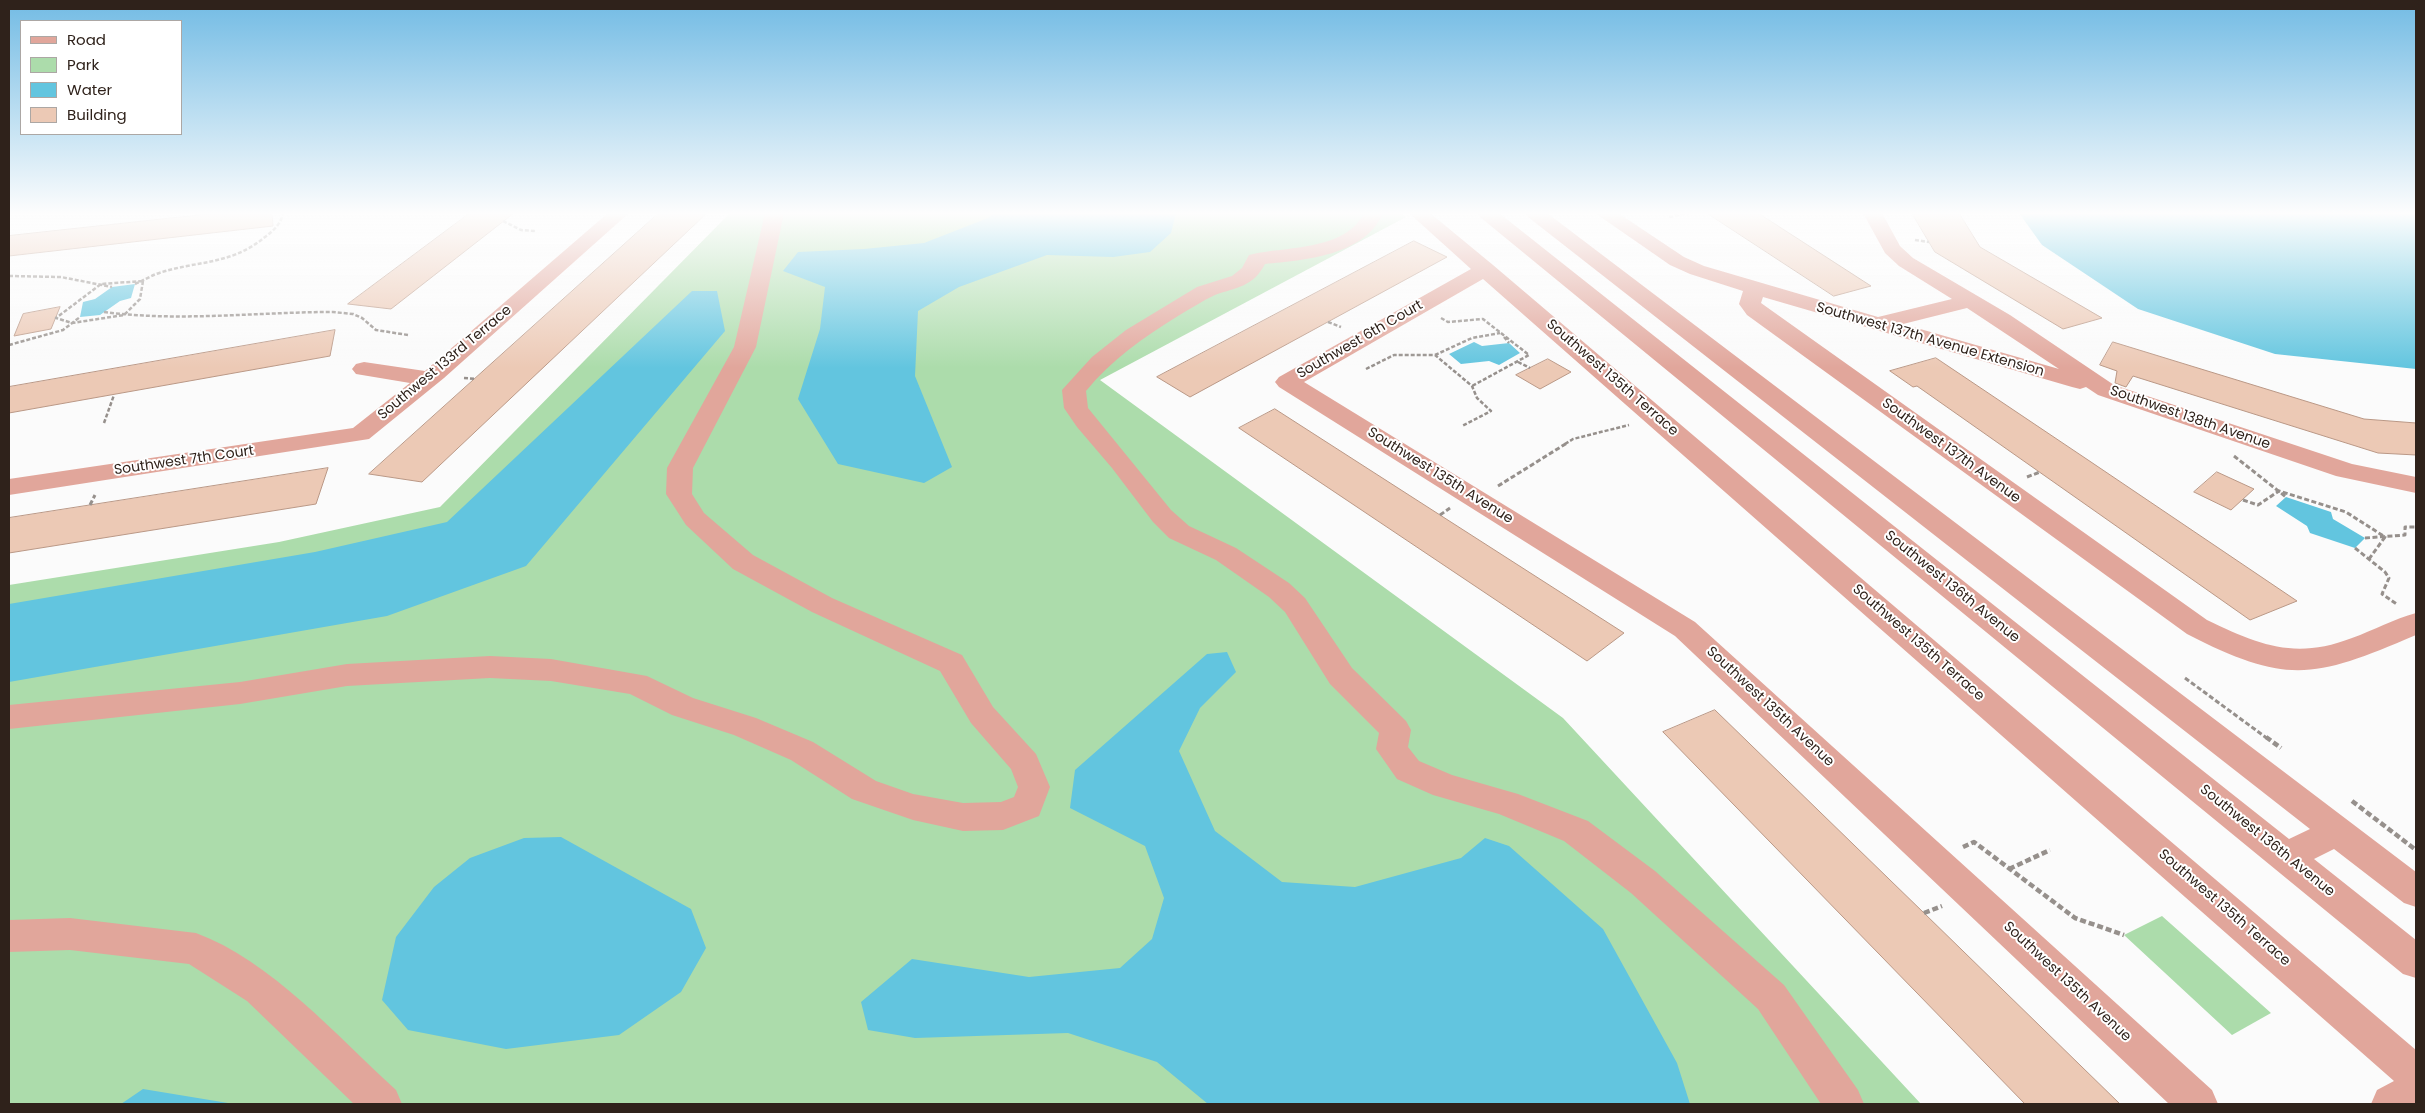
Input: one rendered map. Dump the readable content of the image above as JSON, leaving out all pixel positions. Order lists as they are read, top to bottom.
{
  "streets": {
    "street": [
      "Southwest 6th Court",
      "Southwest 137th Avenue Extension",
      "Southwest 133rd Terrace",
      "Southwest 135th Terrace",
      "Southwest 138th Avenue",
      "Southwest 137th Avenue",
      "Southwest 7th Court",
      "Southwest 135th Avenue",
      "Southwest 136th Avenue"
    ]
  },
  "crossings": [
    ["Southwest 6th Court", "Southwest 135th Terrace"],
    ["Southwest 6th Court", "Southwest 135th Avenue"],
    ["Southwest 137th Avenue Extension", "Southwest 138th Avenue"],
    ["Southwest 137th Avenue Extension", "Southwest 137th Avenue"],
    ["Southwest 133rd Terrace", "Southwest 7th Court"]
  ],
  "legend": [
    "Road",
    "Park",
    "Water",
    "Building"
  ]
}
